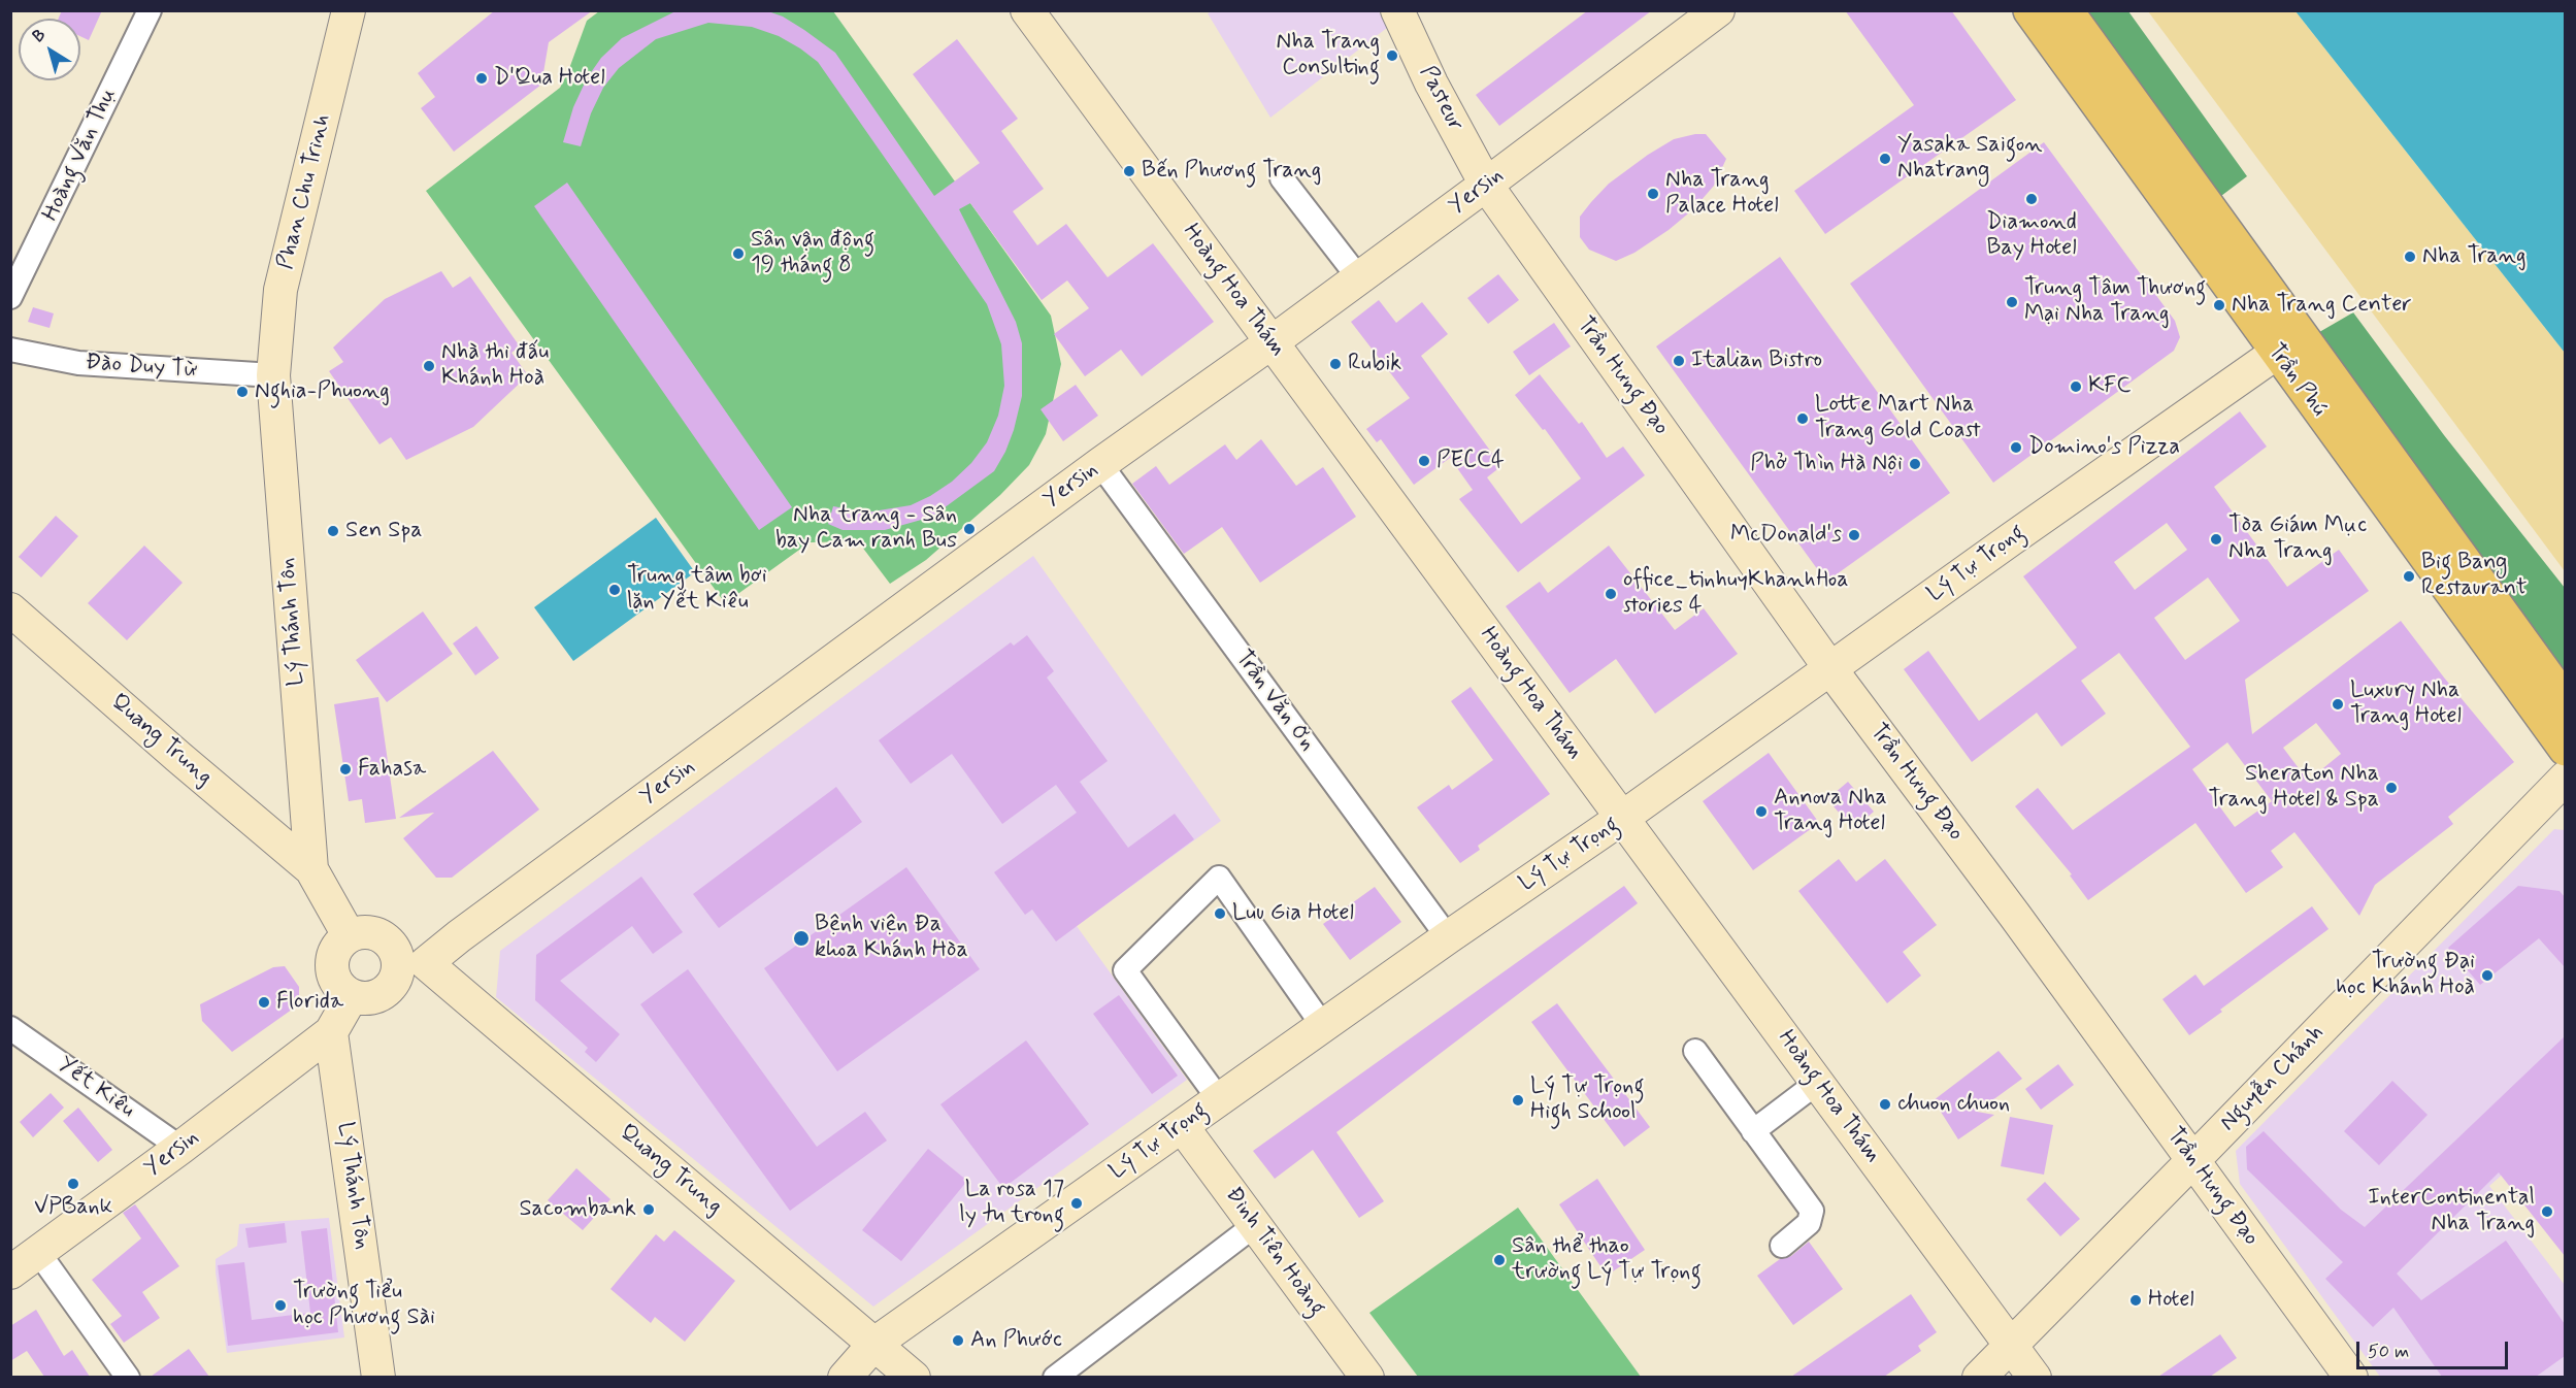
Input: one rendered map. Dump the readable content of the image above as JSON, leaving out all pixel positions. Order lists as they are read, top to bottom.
{
  "streets": {
    "main road": ["Trần Phú"],
    "street": [
      "Pasteur",
      "Hoàng Văn Thụ",
      "Phan Chu Trinh",
      "Yersin",
      "Hoàng Hoa Thám",
      "Đào Duy Từ",
      "Trần Hưng Đạo",
      "Lý Tự Trọng",
      "Lý Thánh Tôn",
      "Trần Văn Ơn",
      "Quang Trung",
      "Nguyễn Chánh",
      "Yết Kiêu",
      "Đinh Tiên Hoàng"
    ]
  },
  "crossings": [
    ["Pasteur", "Yersin"],
    ["Pasteur", "Trần Hưng Đạo"],
    ["Phan Chu Trinh", "Đào Duy Từ"],
    ["Phan Chu Trinh", "Lý Thánh Tôn"],
    ["Yersin", "Hoàng Hoa Thám"],
    ["Yersin", "Trần Hưng Đạo"],
    ["Yersin", "Lý Thánh Tôn"],
    ["Yersin", "Trần Văn Ơn"],
    ["Yersin", "Quang Trung"],
    ["Yersin", "Yết Kiêu"],
    ["Hoàng Hoa Thám", "Lý Tự Trọng"],
    ["Hoàng Hoa Thám", "Nguyễn Chánh"],
    ["Đào Duy Từ", "Lý Thánh Tôn"],
    ["Trần Hưng Đạo", "Lý Tự Trọng"],
    ["Trần Hưng Đạo", "Nguyễn Chánh"],
    ["Trần Phú", "Lý Tự Trọng"],
    ["Lý Tự Trọng", "Trần Văn Ơn"],
    ["Lý Tự Trọng", "Quang Trung"],
    ["Lý Tự Trọng", "Đinh Tiên Hoàng"],
    ["Lý Thánh Tôn", "Quang Trung"]
  ],
  "places": [
    "Nha Trang Consulting",
    "D'Qua Hotel",
    "Yasaka Saigon Nhatrang",
    "Bến Phương Trang",
    "Nha Trang Palace Hotel",
    "Diamond Bay Hotel",
    "Sân vận động 19 tháng 8",
    "Nha Trang",
    "Trung Tâm Thương Mại Nha Trang",
    "Nha Trang Center",
    "Italian Bistro",
    "Rubik",
    "Nhà thi đấu Khánh Hoà",
    "KFC",
    "Nghia-Phuong",
    "Lotte Mart Nha Trang Gold Coast",
    "Domino's Pizza",
    "PECC4",
    "Phở Thìn Hà Nội",
    "Nha trang - Sân bay Cam ranh Bus",
    "Sen Spa",
    "McDonald's",
    "Tòa Giám Mục Nha Trang",
    "Big Bang Restaurant",
    "Trung tâm bơi lặn Yết Kiêu",
    "office_tinhuyKhanhHoa stories 4",
    "Luxury Nha Trang Hotel",
    "Fahasa",
    "Sheraton Nha Trang Hotel & Spa",
    "Annova Nha Trang Hotel",
    "Luu Gia Hotel",
    "Bệnh viện Đa khoa Khánh Hòa",
    "Trường Đại học Khánh Hoà",
    "Florida",
    "Lý Tự Trọng High School",
    "chuon chuon",
    "VPBank",
    "La rosa 17 ly tu trong",
    "Sacombank",
    "InterContinental Nha Trang",
    "Sân thể thao trường Lý Tự Trọng",
    "Hotel",
    "Trường Tiểu học Phương Sài",
    "An Phước"
  ],
  "scale_bar": "50 m",
  "north": "top left"
}
